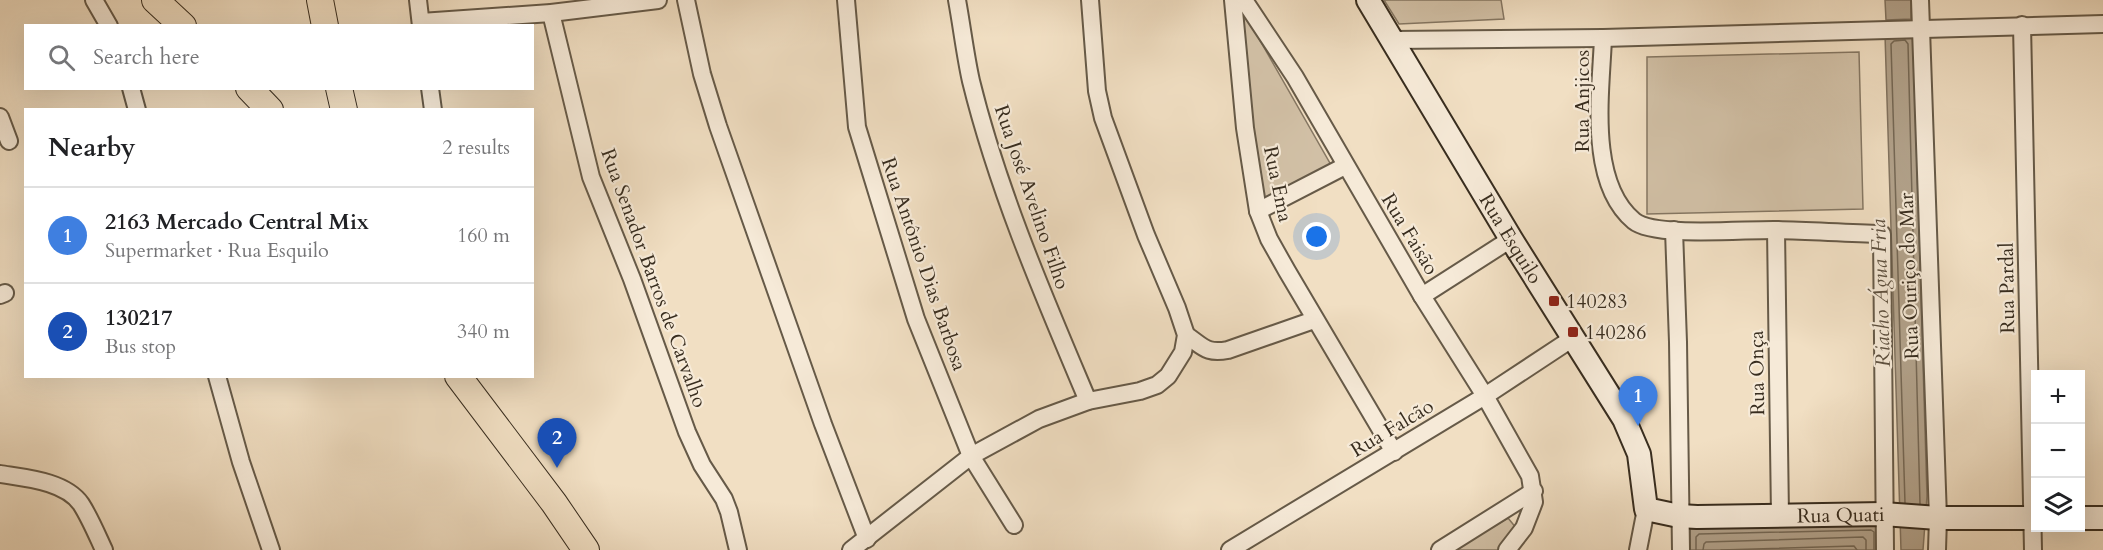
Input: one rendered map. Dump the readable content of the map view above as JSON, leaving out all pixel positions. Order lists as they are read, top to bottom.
{
  "streets": {
    "street": [
      "Rua Anjicos",
      "Rua Ema",
      "Rua José Avelino Filho",
      "Rua Faisão",
      "Rua Esquilo",
      "Rua Antônio Dias Barbosa",
      "Rua Ouriço do Mar",
      "Rua Senador Barros de Carvalho",
      "Rua Pardal",
      "Rua Onça",
      "Rua Falcão",
      "Rua Quati"
    ]
  },
  "crossings": [
    ["Rua Anjicos", "Rua Ouriço do Mar"],
    ["Rua Anjicos", "Rua Onça"],
    ["Rua Ema", "Rua Falcão"],
    ["Rua Faisão", "Rua Falcão"],
    ["Rua Esquilo", "Rua Falcão"],
    ["Rua Esquilo", "Rua Quati"],
    ["Rua Ouriço do Mar", "Rua Quati"],
    ["Rua Onça", "Rua Quati"]
  ],
  "water": ["Riacho Água Fria"],
  "places": {
    "transit": ["140283", "140286"]
  },
  "page": {
    "search": "Search here",
    "heading": ["Nearby", "2 results"],
    "list": [
      {
        "mark": "1",
        "name": "2163 Mercado Central Mix",
        "note": "Supermarket · Rua Esquilo",
        "value": "160 m"
      },
      {
        "mark": "2",
        "name": "130217",
        "note": "Bus stop",
        "value": "340 m"
      }
    ],
    "map_buttons": ["+", "−"],
    "pins": ["1", "2"]
  }
}
